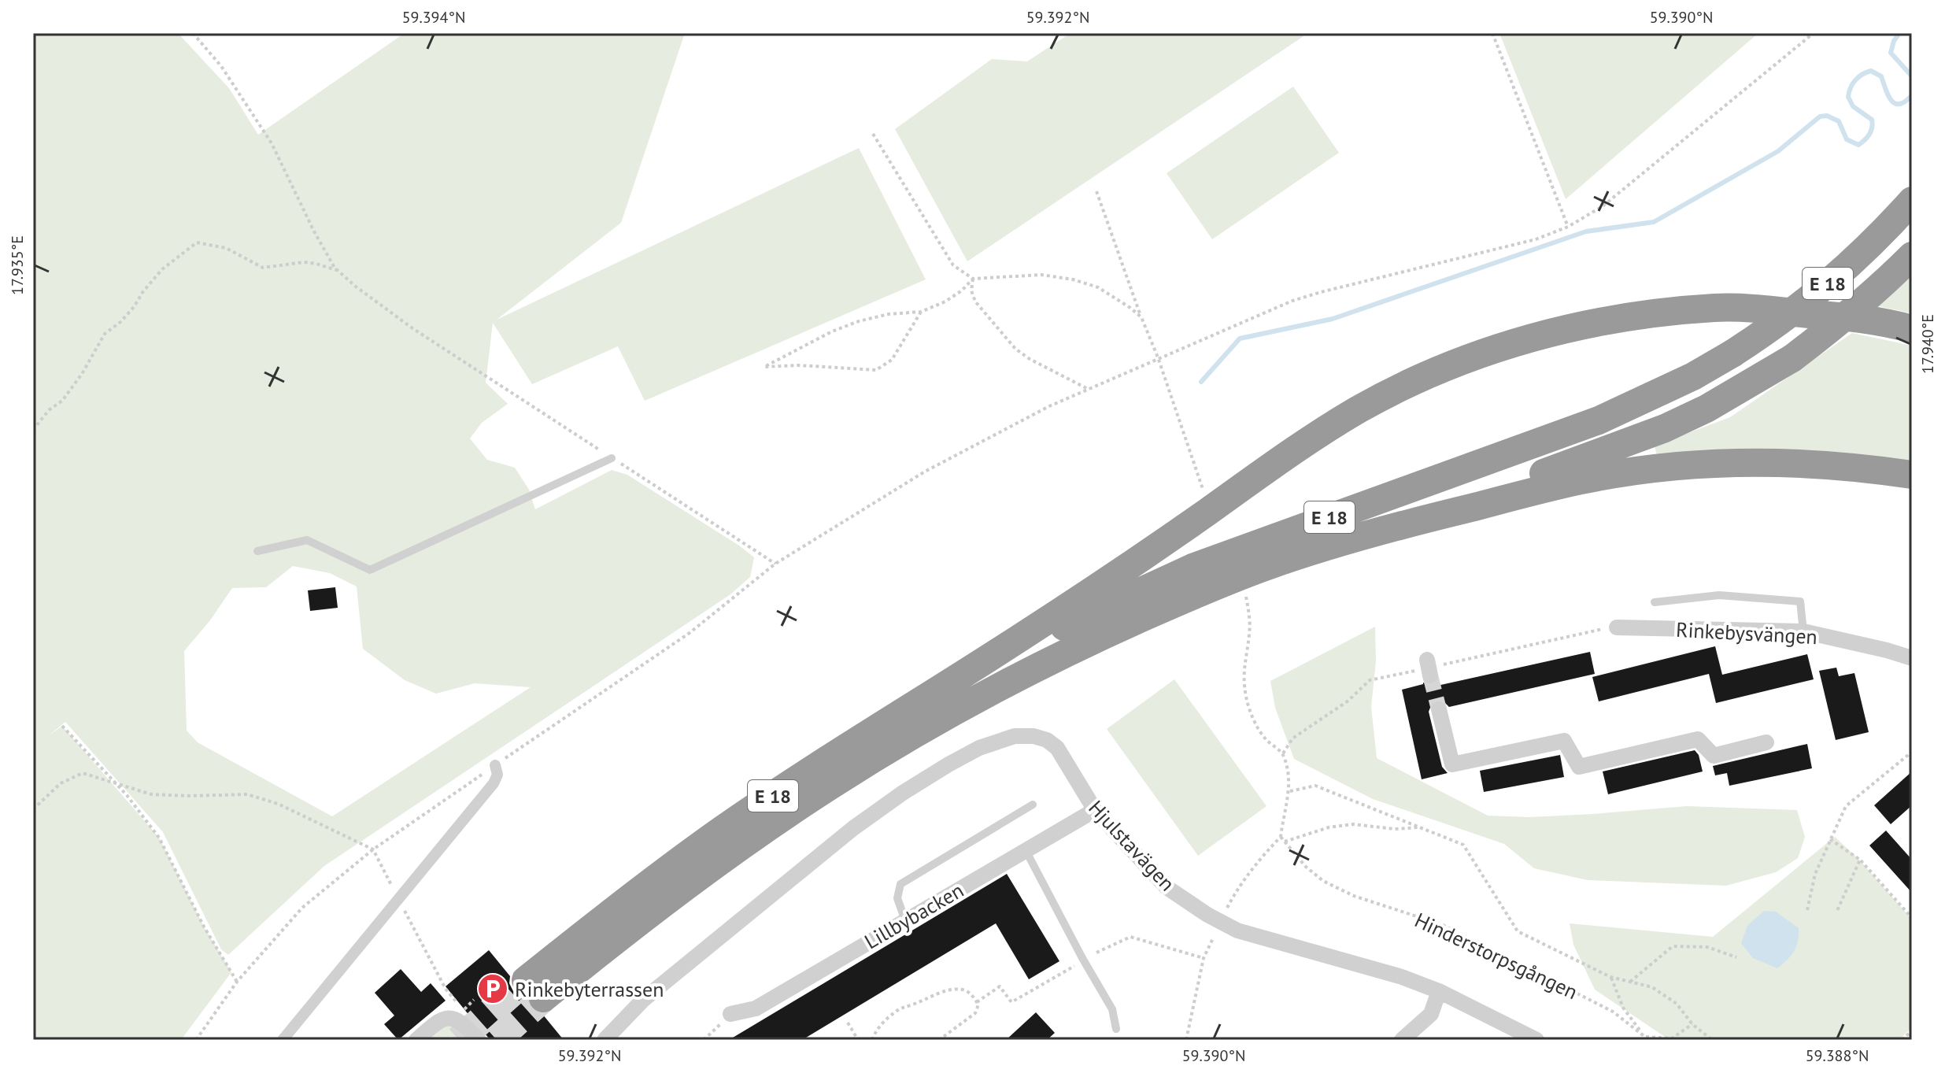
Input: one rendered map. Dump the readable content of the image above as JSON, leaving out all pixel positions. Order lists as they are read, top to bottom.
{
  "streets": {
    "highway": ["E 18"],
    "street": ["Rinkebysvängen", "Hjulstavägen", "Lillbybacken"],
    "path": ["Hinderstorpsgången"]
  },
  "crossings": [
    ["Hjulstavägen", "Lillbybacken"]
  ],
  "places": {
    "parking": ["Rinkebyterrassen"]
  },
  "coordinates": [
    "59.394°N",
    "59.392°N",
    "59.390°N",
    "17.935°E",
    "17.940°E",
    "59.388°N"
  ]
}
